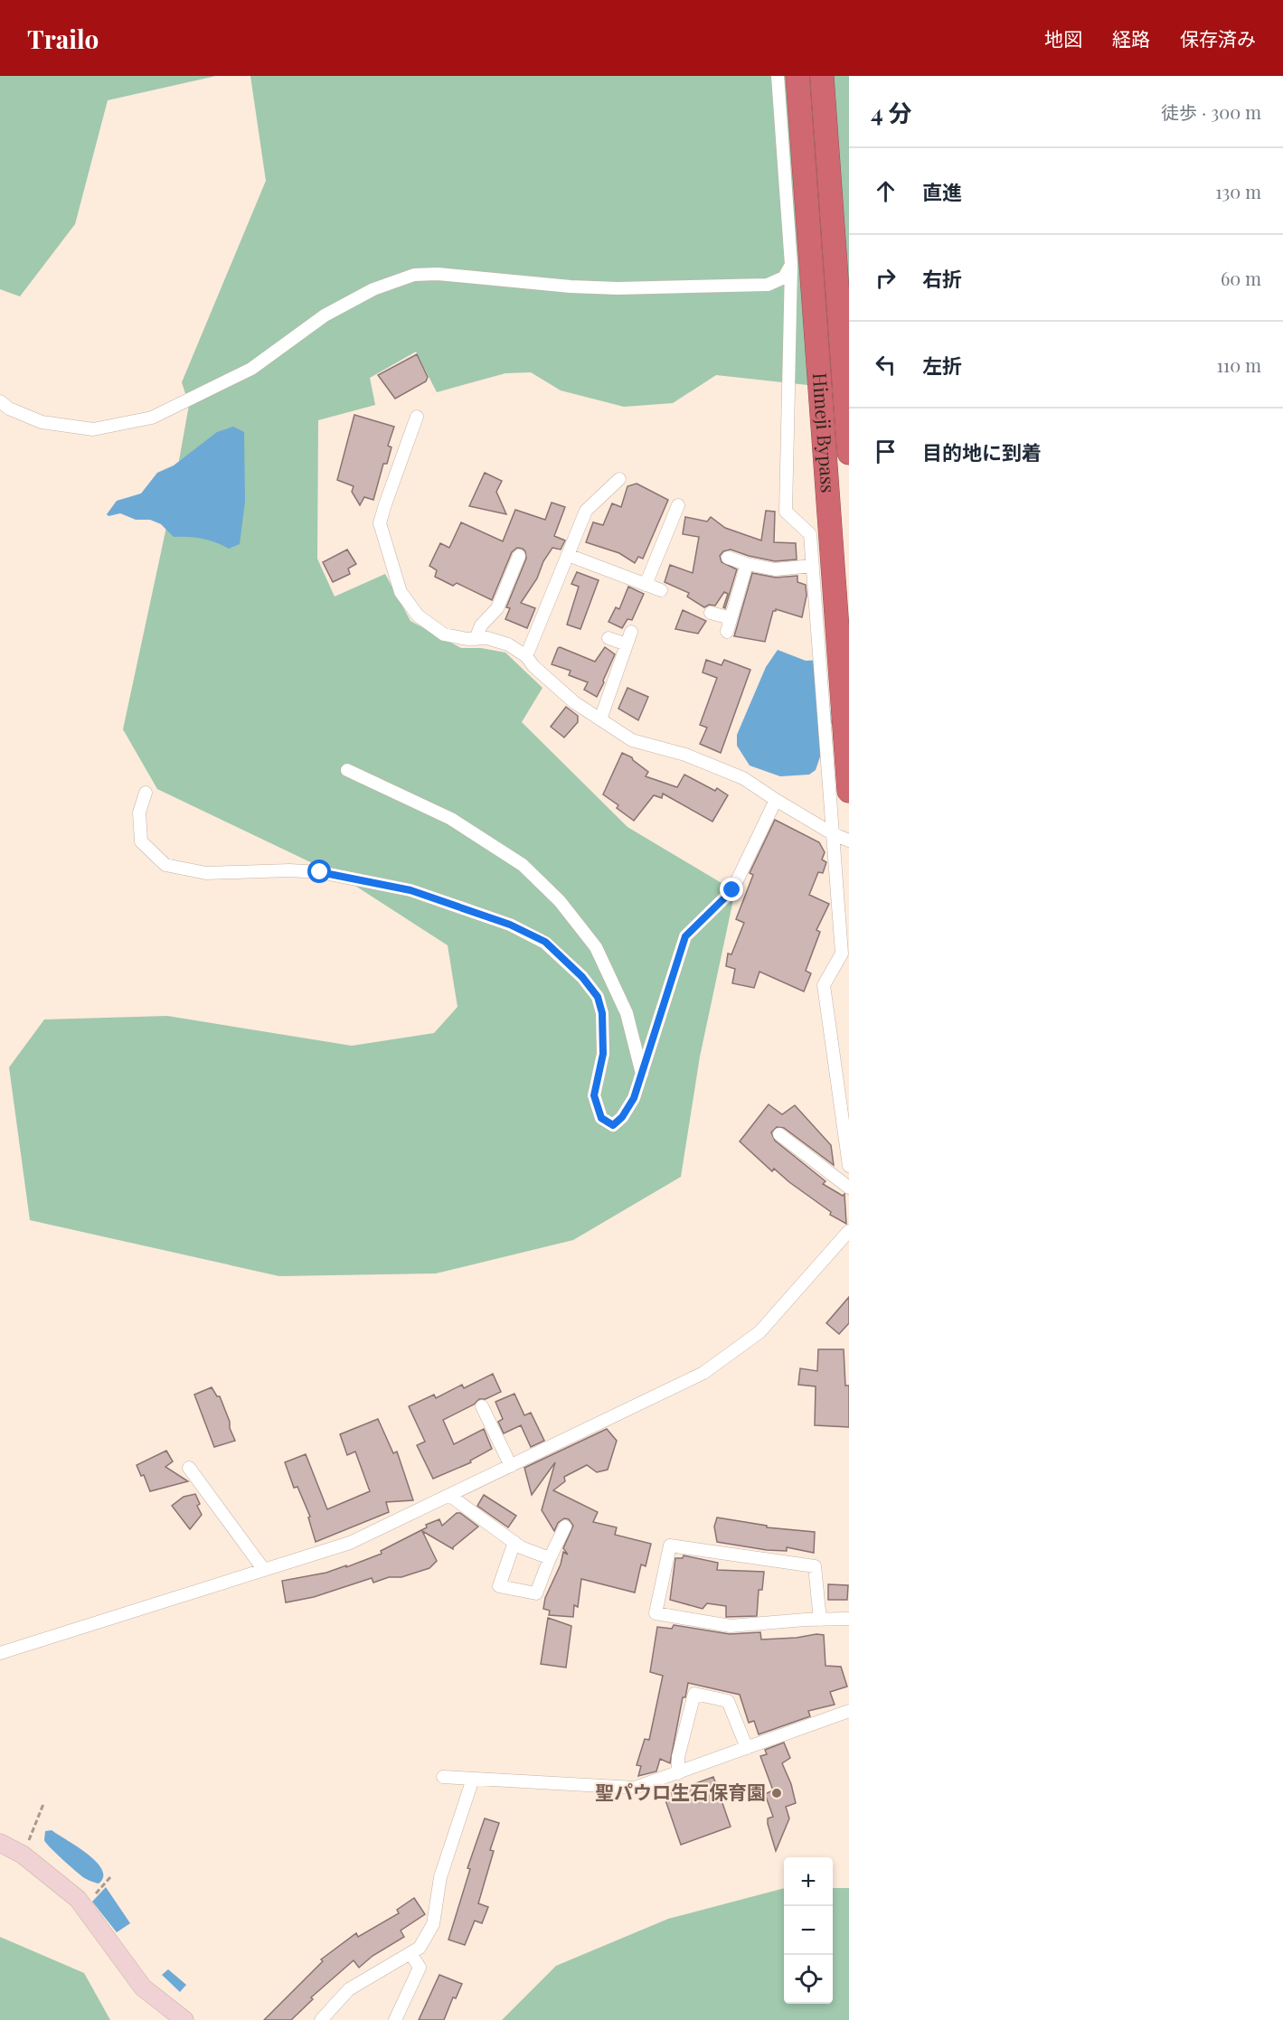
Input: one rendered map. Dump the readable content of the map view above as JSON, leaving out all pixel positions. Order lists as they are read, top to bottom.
{
  "streets": {
    "highway": ["Himeji Bypass"]
  },
  "places": ["聖パウロ生石保育園"],
  "page": {
    "header": "Trailo",
    "nav": ["地図", "経路", "保存済み"],
    "heading": ["4 分", "徒歩 · 300 m"],
    "list": [
      ["直進", "130 m"],
      ["右折", "60 m"],
      ["左折", "110 m"],
      "目的地に到着"
    ],
    "map_buttons": ["+", "−"]
  }
}
